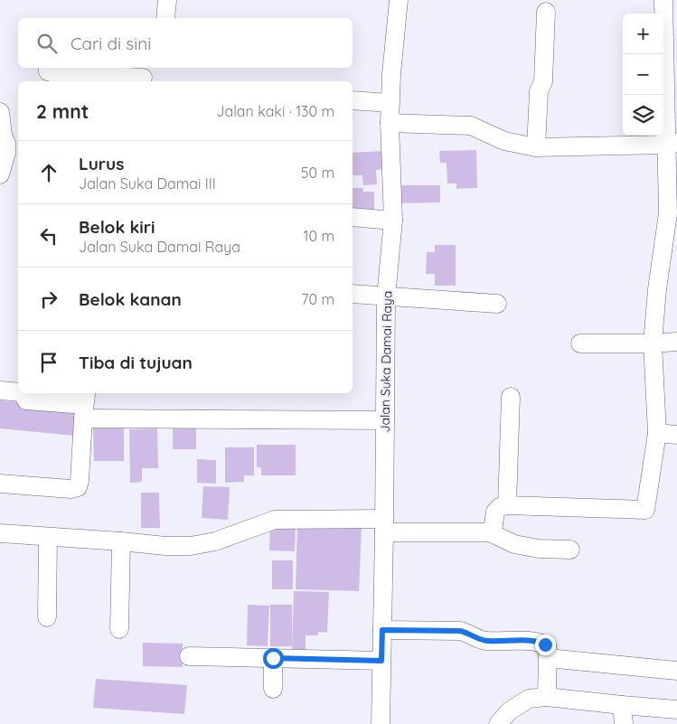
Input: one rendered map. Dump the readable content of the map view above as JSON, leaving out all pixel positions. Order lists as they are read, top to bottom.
{
  "streets": {
    "street": ["Jalan Suka Damai Raya"]
  },
  "page": {
    "map_buttons": ["+", "−"],
    "search": "Cari di sini",
    "heading": ["2 mnt", "Jalan kaki · 130 m"],
    "list": [
      ["Lurus", "Jalan Suka Damai III", "50 m"],
      ["Belok kiri", "Jalan Suka Damai Raya", "10 m"],
      ["Belok kanan", "70 m"],
      "Tiba di tujuan"
    ]
  }
}
